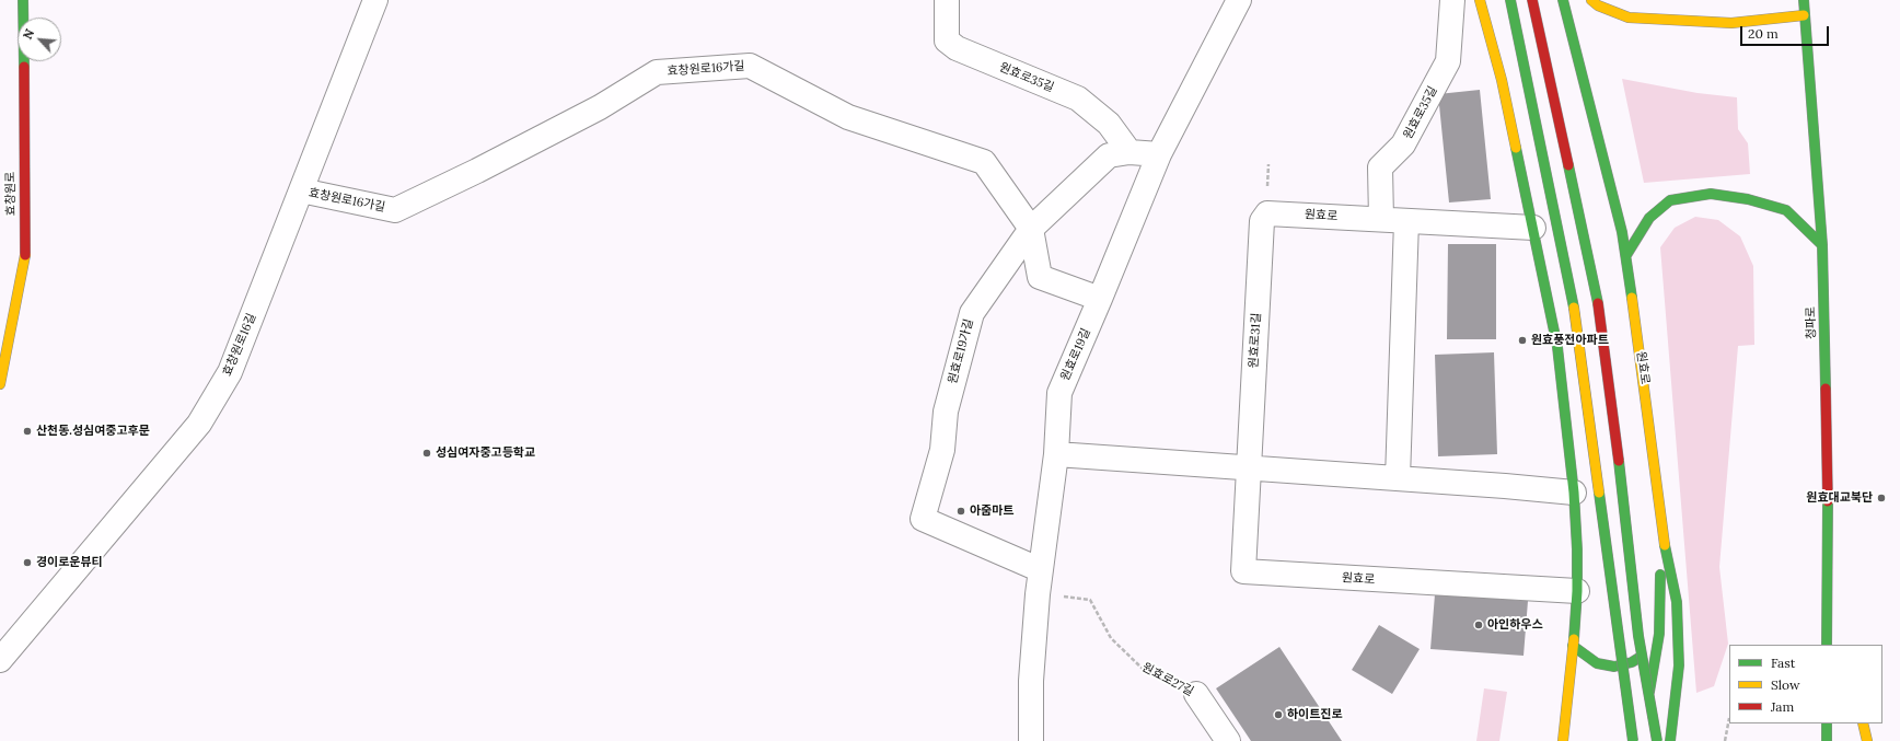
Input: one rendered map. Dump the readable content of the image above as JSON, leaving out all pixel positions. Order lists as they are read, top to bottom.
{
  "streets": {
    "main road": ["효창원로", "원효로", "청파로"],
    "street": [
      "효창원로16가길",
      "원효로35길",
      "원효로31길",
      "효창원로16길",
      "원효로19가길",
      "원효로19길",
      "원효로27길"
    ]
  },
  "crossings": [
    ["효창원로16가길", "효창원로16길"],
    ["효창원로16가길", "원효로19가길"],
    ["효창원로16가길", "원효로19길"],
    ["원효로35길", "원효로"],
    ["원효로35길", "원효로19가길"],
    ["원효로", "원효로31길"],
    ["원효로19가길", "원효로19길"],
    ["원효로19길", "원효로27길"]
  ],
  "places": [
    "원효풍전아파트",
    "산천동.성심여중고후문",
    "성심여자중고등학교",
    "원효대교북단",
    "아줌마트",
    "경이로운뷰티",
    "아인하우스",
    "하이트진로"
  ],
  "legend": ["Fast", "Slow", "Jam"],
  "scale_bar": "20 m",
  "north": "top left"
}
